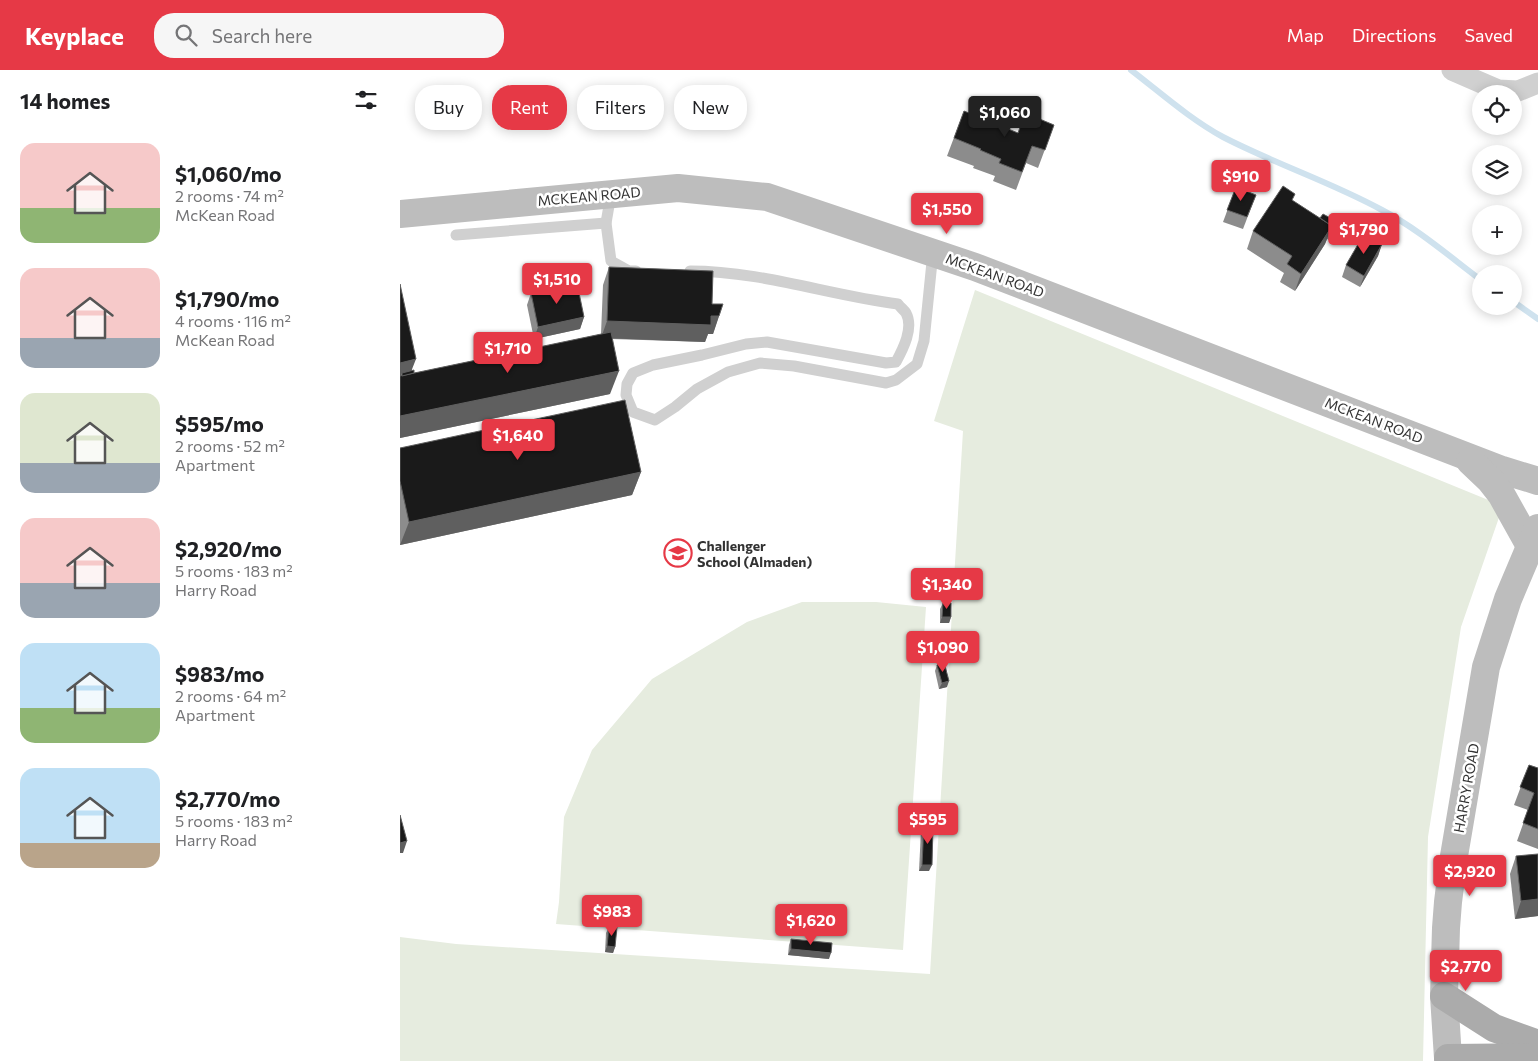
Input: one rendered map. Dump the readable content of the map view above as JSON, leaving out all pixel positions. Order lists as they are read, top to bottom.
{
  "streets": {
    "main road": ["MCKEAN ROAD", "HARRY ROAD"]
  },
  "places": {
    "school or university": ["Challenger School (Almaden)"]
  },
  "page": {
    "header": "Keyplace",
    "search": "Search here",
    "nav": ["Map", "Directions", "Saved"],
    "heading": "14 homes",
    "map_buttons": ["+", "−"],
    "chip": [
      "Buy",
      "Rent",
      "Filters",
      "New"
    ],
    "price": [
      "$1,060",
      "$910",
      "$1,550",
      "$1,790",
      "$1,510",
      "$1,710",
      "$1,640",
      "$1,340",
      "$1,090",
      "$595",
      "$2,920",
      "$983",
      "$1,620",
      "$2,770"
    ],
    "list": [
      {
        "name": "$1,060/mo",
        "note": "2 rooms · 74 m² · McKean Road"
      },
      {
        "name": "$1,790/mo",
        "note": "4 rooms · 116 m² · McKean Road"
      },
      {
        "name": "$595/mo",
        "note": "2 rooms · 52 m² · Apartment"
      },
      {
        "name": "$2,920/mo",
        "note": "5 rooms · 183 m² · Harry Road"
      },
      {
        "name": "$983/mo",
        "note": "2 rooms · 64 m² · Apartment"
      },
      {
        "name": "$2,770/mo",
        "note": "5 rooms · 183 m² · Harry Road"
      }
    ]
  }
}
